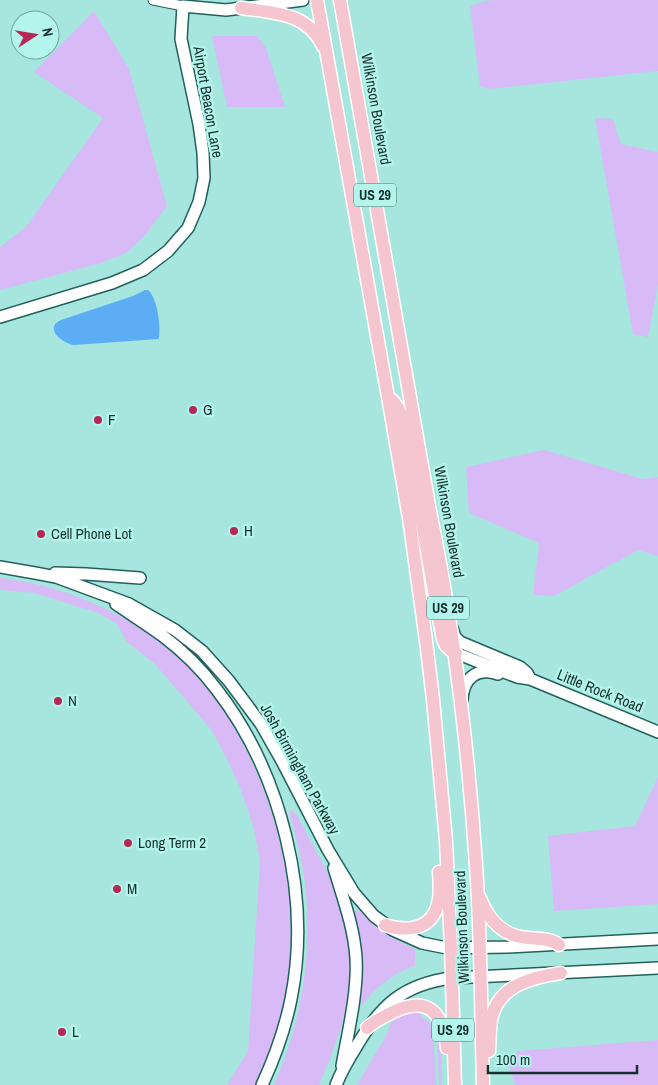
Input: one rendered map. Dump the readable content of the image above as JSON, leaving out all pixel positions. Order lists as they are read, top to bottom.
{
  "streets": {
    "main road": [
      "Airport Beacon Lane",
      "Wilkinson Boulevard",
      "US 29",
      "Little Rock Road",
      "Josh Birmingham Parkway"
    ]
  },
  "crossings": [
    ["Wilkinson Boulevard", "Little Rock Road"]
  ],
  "places": [
    "G",
    "F",
    "H",
    "Cell Phone Lot",
    "N",
    "Long Term 2",
    "M",
    "L"
  ],
  "scale_bar": "100 m",
  "north": "right"
}
